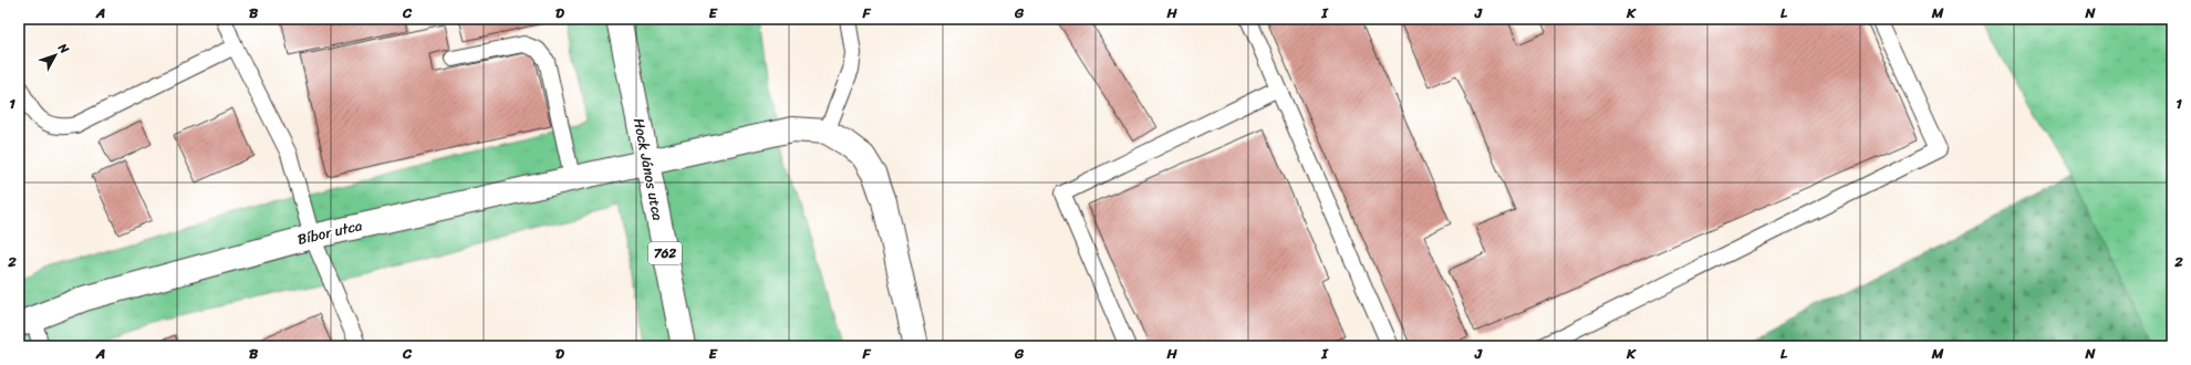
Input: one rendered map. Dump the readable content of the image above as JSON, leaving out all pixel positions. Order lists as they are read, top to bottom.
{
  "streets": {
    "street": ["Hock János utca", "Bíbor utca", "762"]
  },
  "crossings": [
    ["Hock János utca", "Bíbor utca"]
  ],
  "north": "top right",
  "grid": {
    "columns": [
      "A",
      "B",
      "C",
      "D",
      "E",
      "F",
      "G",
      "H",
      "I",
      "J",
      "K",
      "L",
      "M",
      "N"
    ],
    "rows": ["1", "2"]
  }
}
